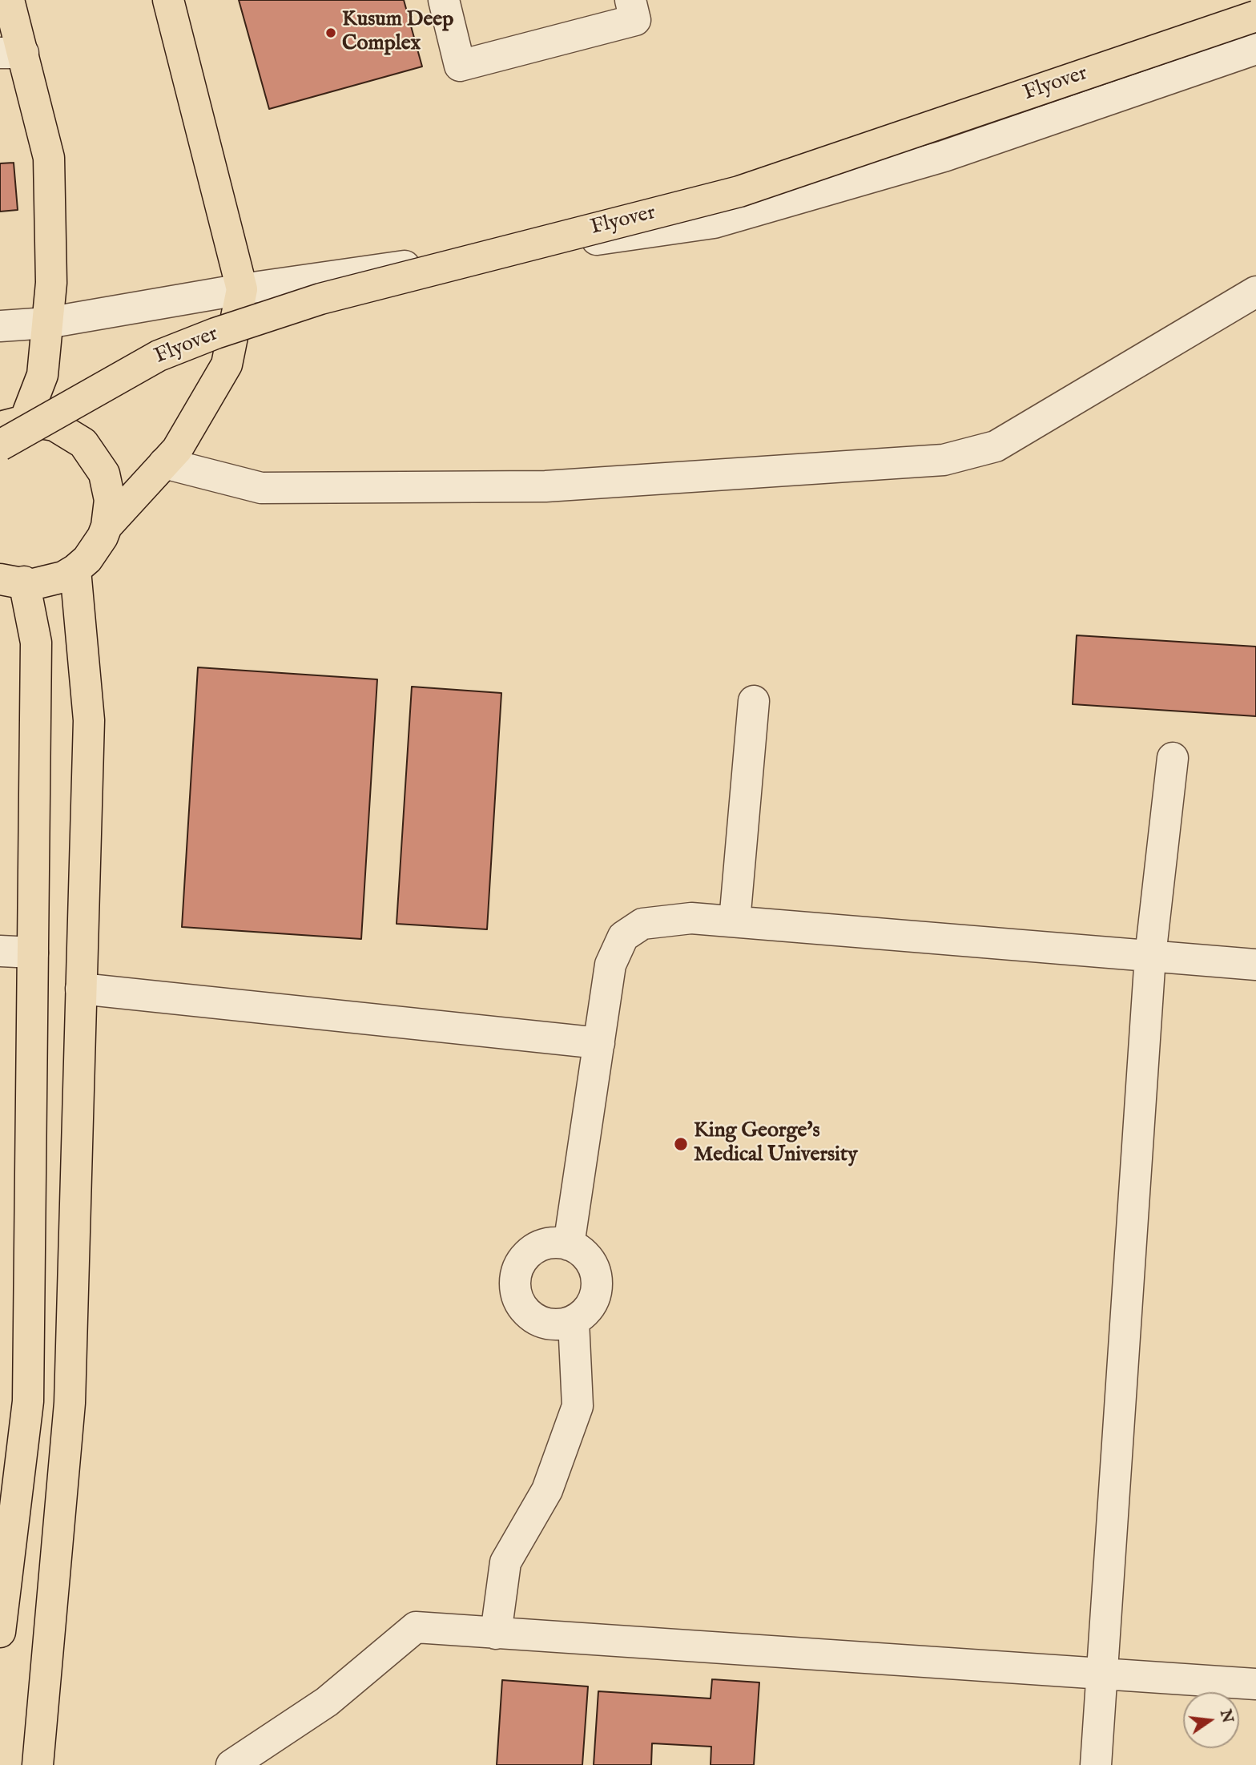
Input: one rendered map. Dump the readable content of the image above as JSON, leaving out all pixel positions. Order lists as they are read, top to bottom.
{
  "streets": {
    "main road": ["Flyover"]
  },
  "places": ["Kusum Deep Complex", "King George's Medical University"],
  "north": "right"
}
